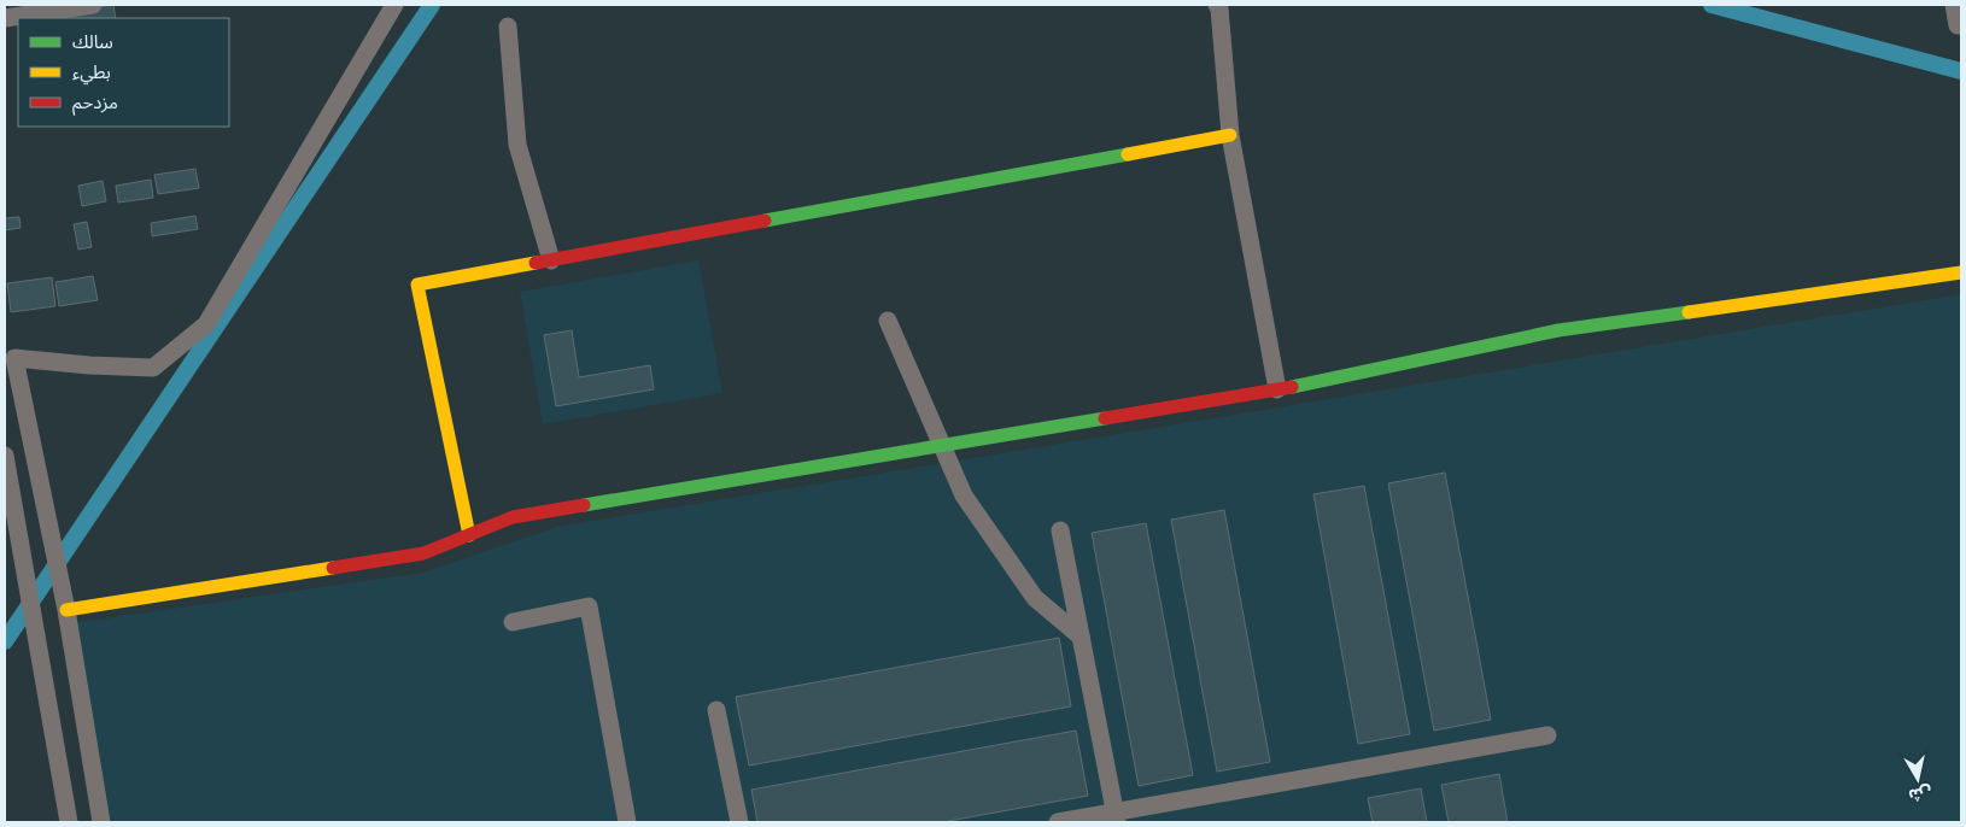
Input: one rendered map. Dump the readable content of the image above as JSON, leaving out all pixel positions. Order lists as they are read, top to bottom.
{
  "legend": ["سالك", "بطيء", "مزدحم"],
  "north": "bottom"
}
